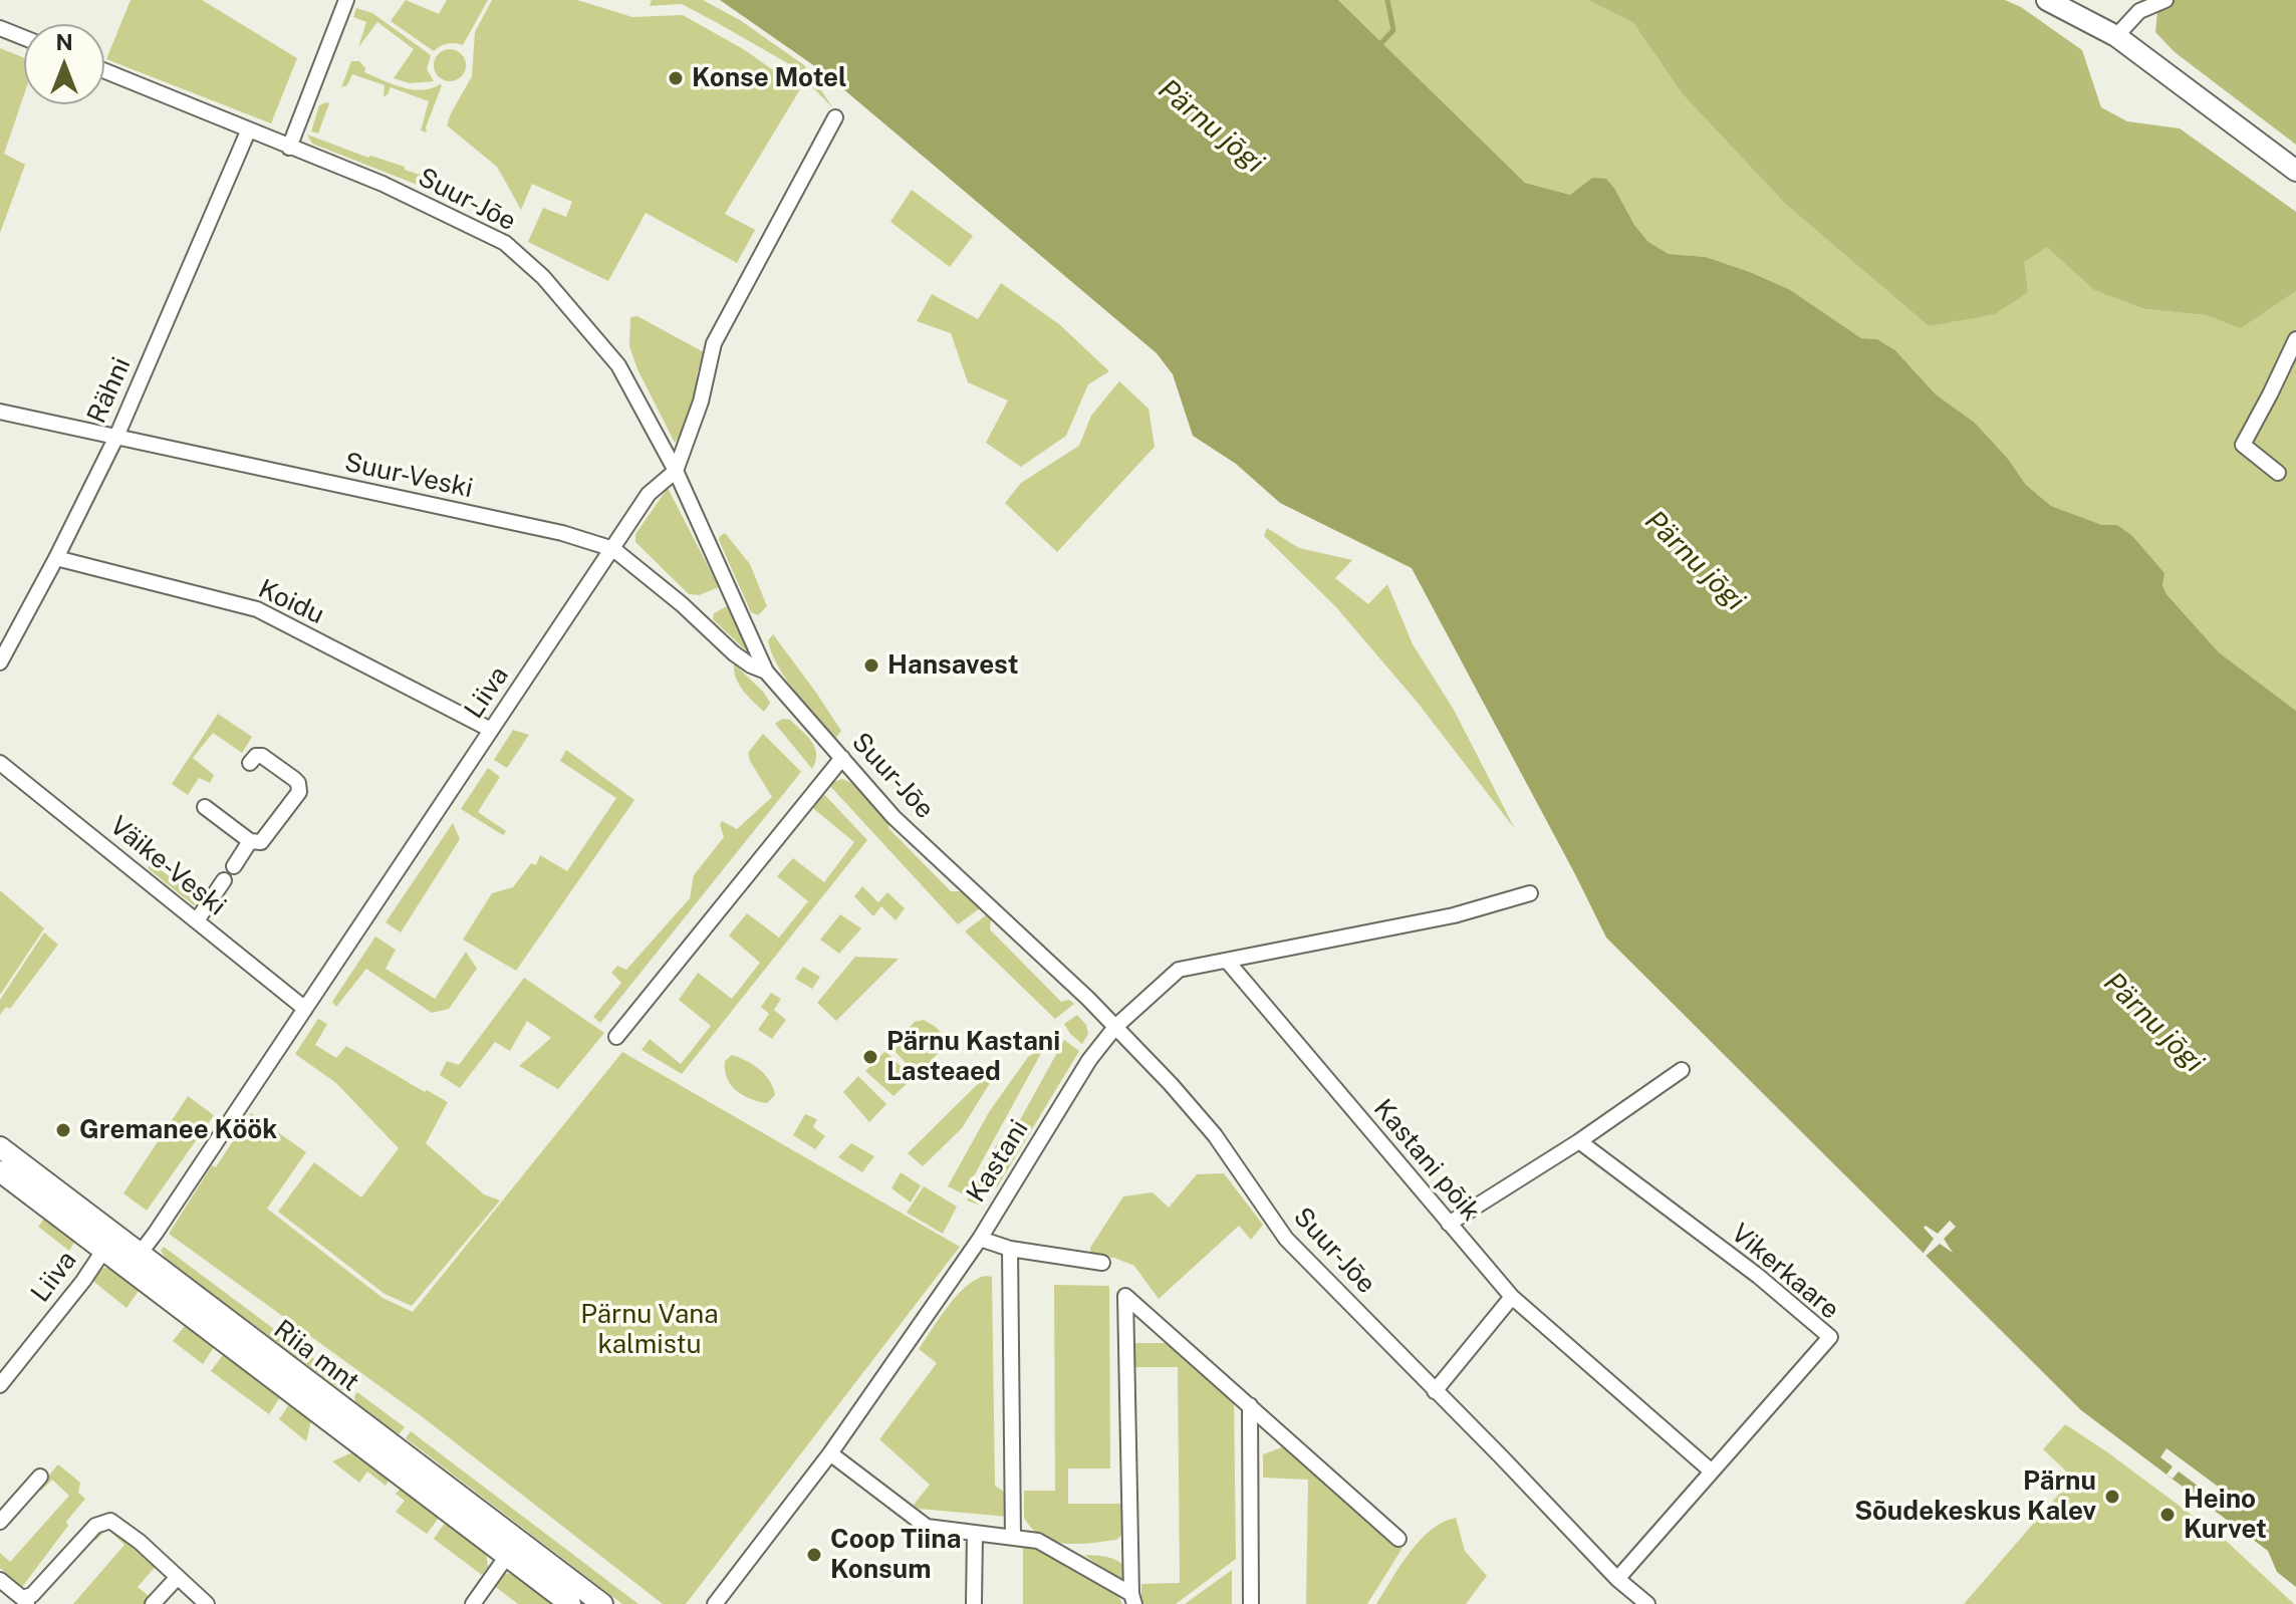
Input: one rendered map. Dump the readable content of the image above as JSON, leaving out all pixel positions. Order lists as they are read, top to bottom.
{
  "streets": {
    "main road": ["Riia mnt"],
    "street": [
      "Suur-Jõe",
      "Rähni",
      "Suur-Veski",
      "Koidu",
      "Liiva",
      "Väike-Veski",
      "Kastani põik",
      "Kastani",
      "Vikerkaare"
    ]
  },
  "crossings": [
    ["Suur-Jõe", "Rähni"],
    ["Suur-Jõe", "Suur-Veski"],
    ["Suur-Jõe", "Liiva"],
    ["Suur-Jõe", "Kastani"],
    ["Suur-Jõe", "Vikerkaare"],
    ["Rähni", "Suur-Veski"],
    ["Rähni", "Koidu"],
    ["Suur-Veski", "Liiva"],
    ["Koidu", "Liiva"],
    ["Liiva", "Väike-Veski"],
    ["Liiva", "Riia mnt"],
    ["Kastani põik", "Kastani"],
    ["Kastani põik", "Vikerkaare"]
  ],
  "water": ["Pärnu jõgi"],
  "parks": ["Pärnu Vana kalmistu"],
  "places": [
    "Konse Motel",
    "Hansavest",
    "Pärnu Kastani Lasteaed",
    "Gremanee Köök",
    "Pärnu Sõudekeskus Kalev",
    "Heino Kurvet",
    "Coop Tiina Konsum"
  ],
  "north": "top"
}
